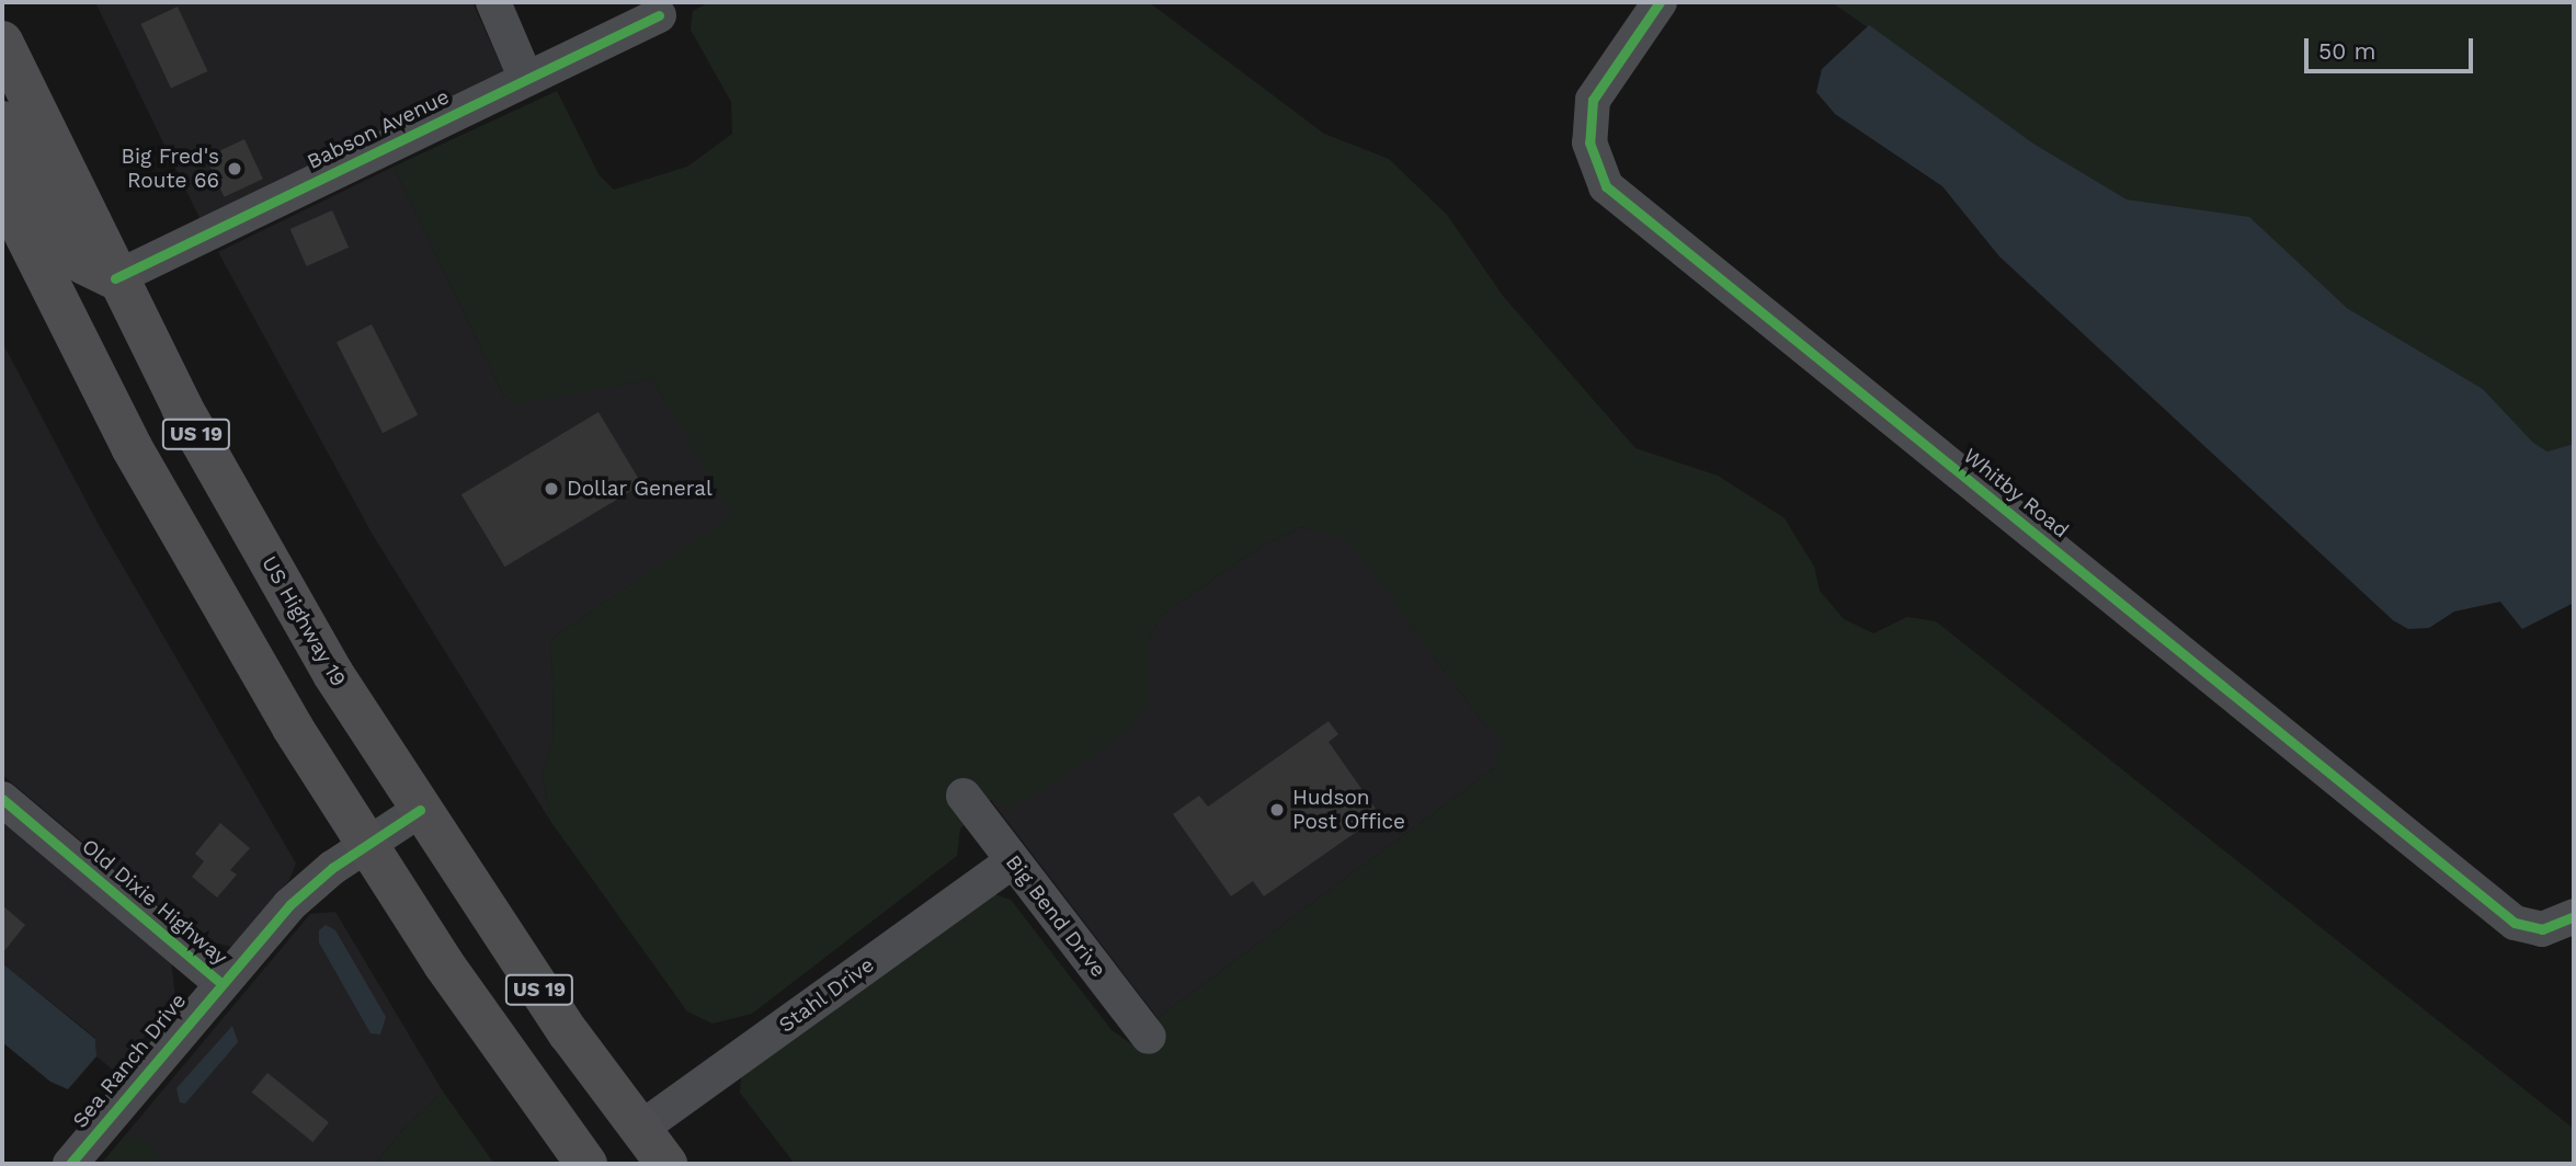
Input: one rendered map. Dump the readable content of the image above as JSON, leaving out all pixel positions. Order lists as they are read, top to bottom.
{
  "streets": {
    "highway": ["US 19", "US Highway 19"],
    "street": [
      "Babson Avenue",
      "Whitby Road",
      "Old Dixie Highway",
      "Big Bend Drive",
      "Stahl Drive",
      "Sea Ranch Drive"
    ]
  },
  "crossings": [
    ["Babson Avenue", "US Highway 19"],
    ["US 19", "Old Dixie Highway"],
    ["US Highway 19", "Old Dixie Highway"],
    ["US Highway 19", "Stahl Drive"],
    ["Old Dixie Highway", "Sea Ranch Drive"],
    ["Big Bend Drive", "Stahl Drive"]
  ],
  "places": ["Big Fred's Route 66", "Dollar General", "Hudson Post Office"],
  "scale_bar": "50 m"
}
